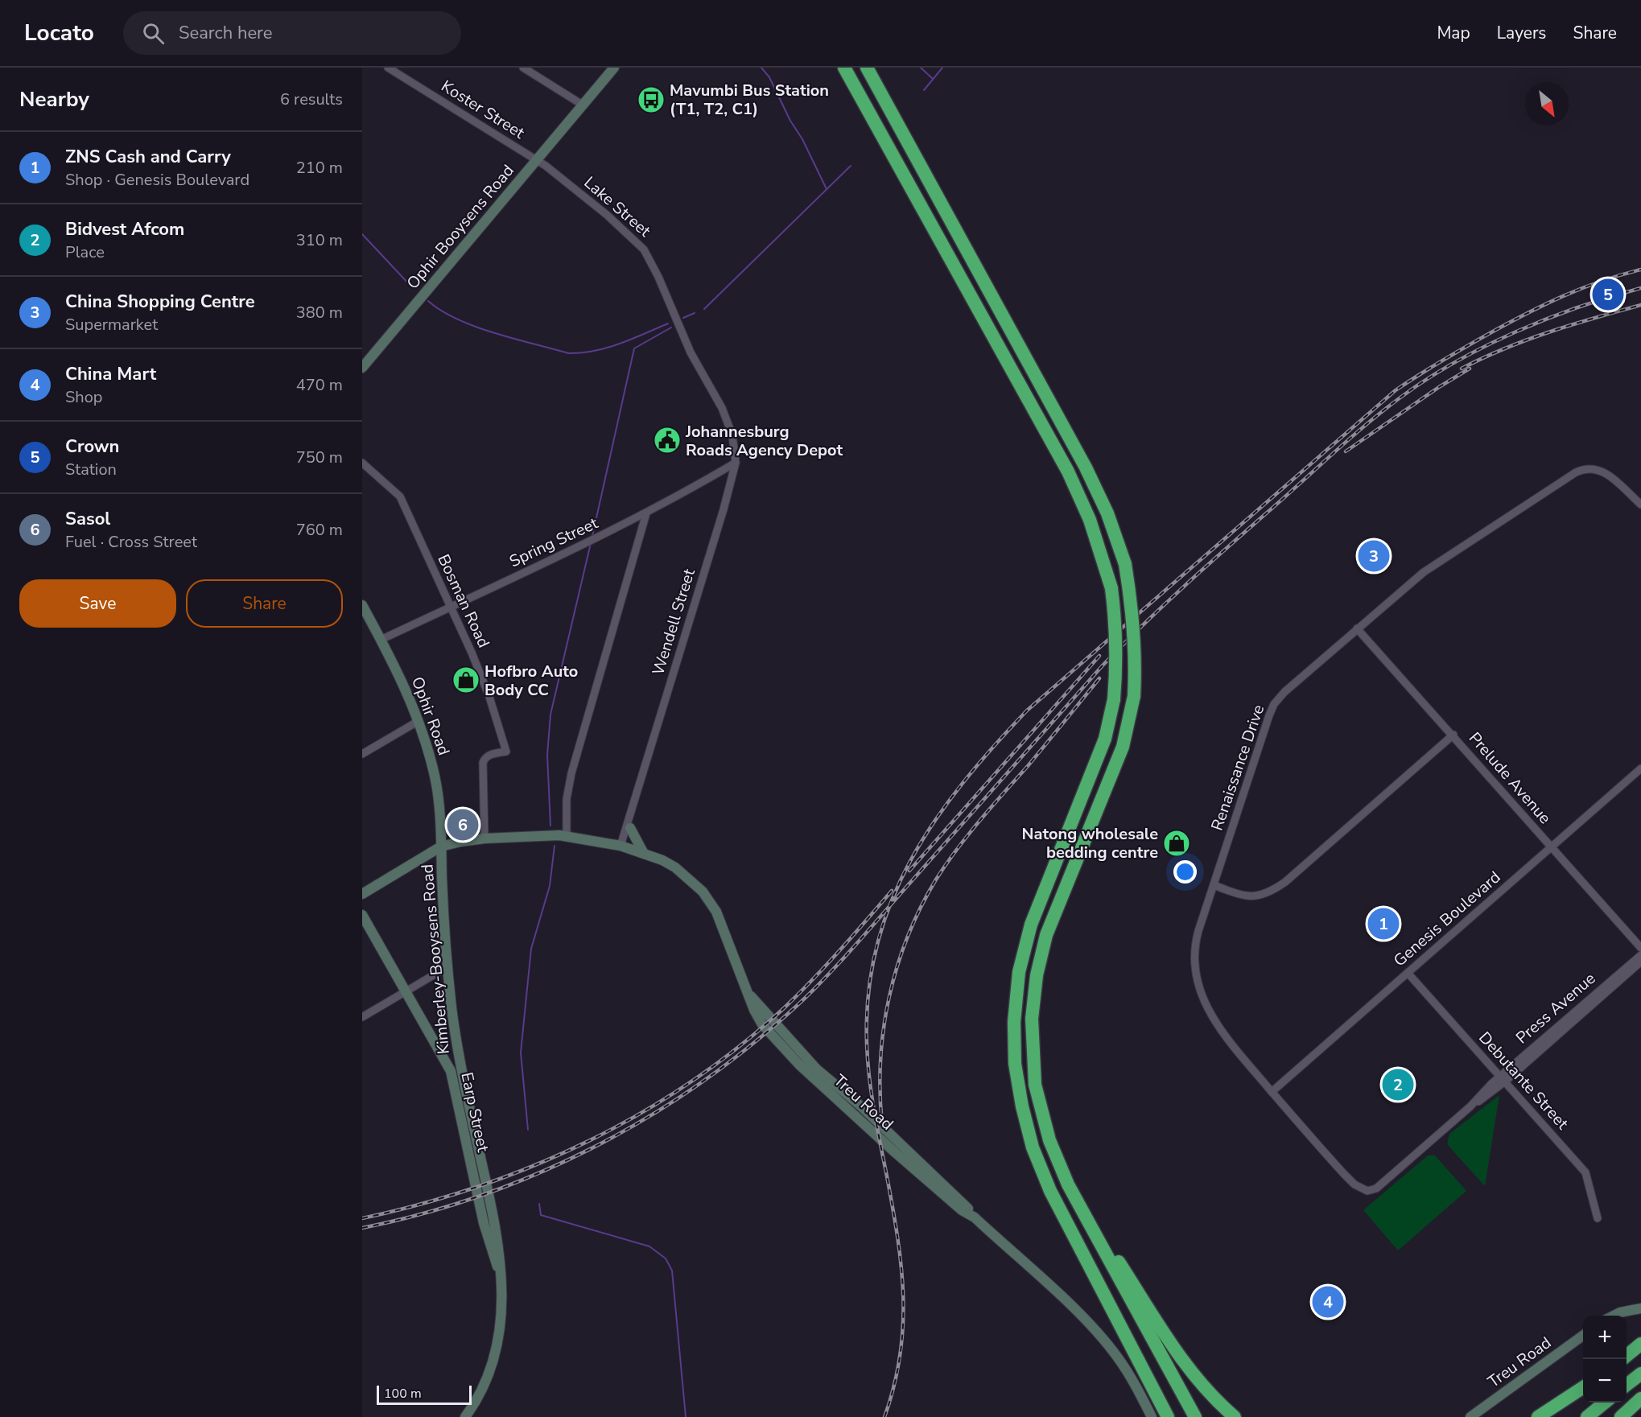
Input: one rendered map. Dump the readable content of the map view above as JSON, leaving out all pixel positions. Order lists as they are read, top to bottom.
{
  "streets": {
    "street": [
      "Koster Street",
      "Lake Street",
      "Ophir Booysens Road",
      "Spring Street",
      "Bosman Road",
      "Wendell Street",
      "Ophir Road",
      "Renaissance Drive",
      "Prelude Avenue",
      "Genesis Boulevard",
      "Kimberley-Booysens Road",
      "Press Avenue",
      "Debutante Street",
      "Treu Road",
      "Earp Street"
    ]
  },
  "crossings": [
    ["Koster Street", "Lake Street"],
    ["Koster Street", "Ophir Booysens Road"],
    ["Lake Street", "Ophir Booysens Road"],
    ["Lake Street", "Spring Street"],
    ["Lake Street", "Wendell Street"],
    ["Spring Street", "Bosman Road"],
    ["Spring Street", "Wendell Street"],
    ["Spring Street", "Ophir Road"],
    ["Bosman Road", "Treu Road"],
    ["Wendell Street", "Treu Road"],
    ["Ophir Road", "Kimberley-Booysens Road"],
    ["Ophir Road", "Treu Road"],
    ["Renaissance Drive", "Prelude Avenue"],
    ["Renaissance Drive", "Genesis Boulevard"],
    ["Renaissance Drive", "Press Avenue"],
    ["Prelude Avenue", "Genesis Boulevard"],
    ["Genesis Boulevard", "Debutante Street"],
    ["Kimberley-Booysens Road", "Treu Road"],
    ["Kimberley-Booysens Road", "Earp Street"],
    ["Press Avenue", "Debutante Street"]
  ],
  "places": {
    "bus stop": ["Mavumbi Bus Station (T1, T2, C1)"],
    "public building": ["Johannesburg Roads Agency Depot"],
    "shop": ["Hofbro Auto Body CC", "Natong wholesale bedding centre"]
  },
  "scale_bar": "100 m",
  "north": "bottom right",
  "page": {
    "header": "Locato",
    "search": "Search here",
    "nav": ["Map", "Layers", "Share"],
    "heading": ["Nearby", "6 results"],
    "list": [
      {
        "mark": "1",
        "name": "ZNS Cash and Carry",
        "note": "Shop · Genesis Boulevard",
        "value": "210 m"
      },
      {
        "mark": "2",
        "name": "Bidvest Afcom",
        "note": "Place",
        "value": "310 m"
      },
      {
        "mark": "3",
        "name": "China Shopping Centre",
        "note": "Supermarket",
        "value": "380 m"
      },
      {
        "mark": "4",
        "name": "China Mart",
        "note": "Shop",
        "value": "470 m"
      },
      {
        "mark": "5",
        "name": "Crown",
        "note": "Station",
        "value": "750 m"
      },
      {
        "mark": "6",
        "name": "Sasol",
        "note": "Fuel · Cross Street",
        "value": "760 m"
      }
    ],
    "pins": [
      "5",
      "3",
      "6",
      "1",
      "2",
      "4"
    ],
    "buttons": ["Save", "Share"],
    "map_buttons": ["+", "−"],
    "scale": "100 m"
  }
}
